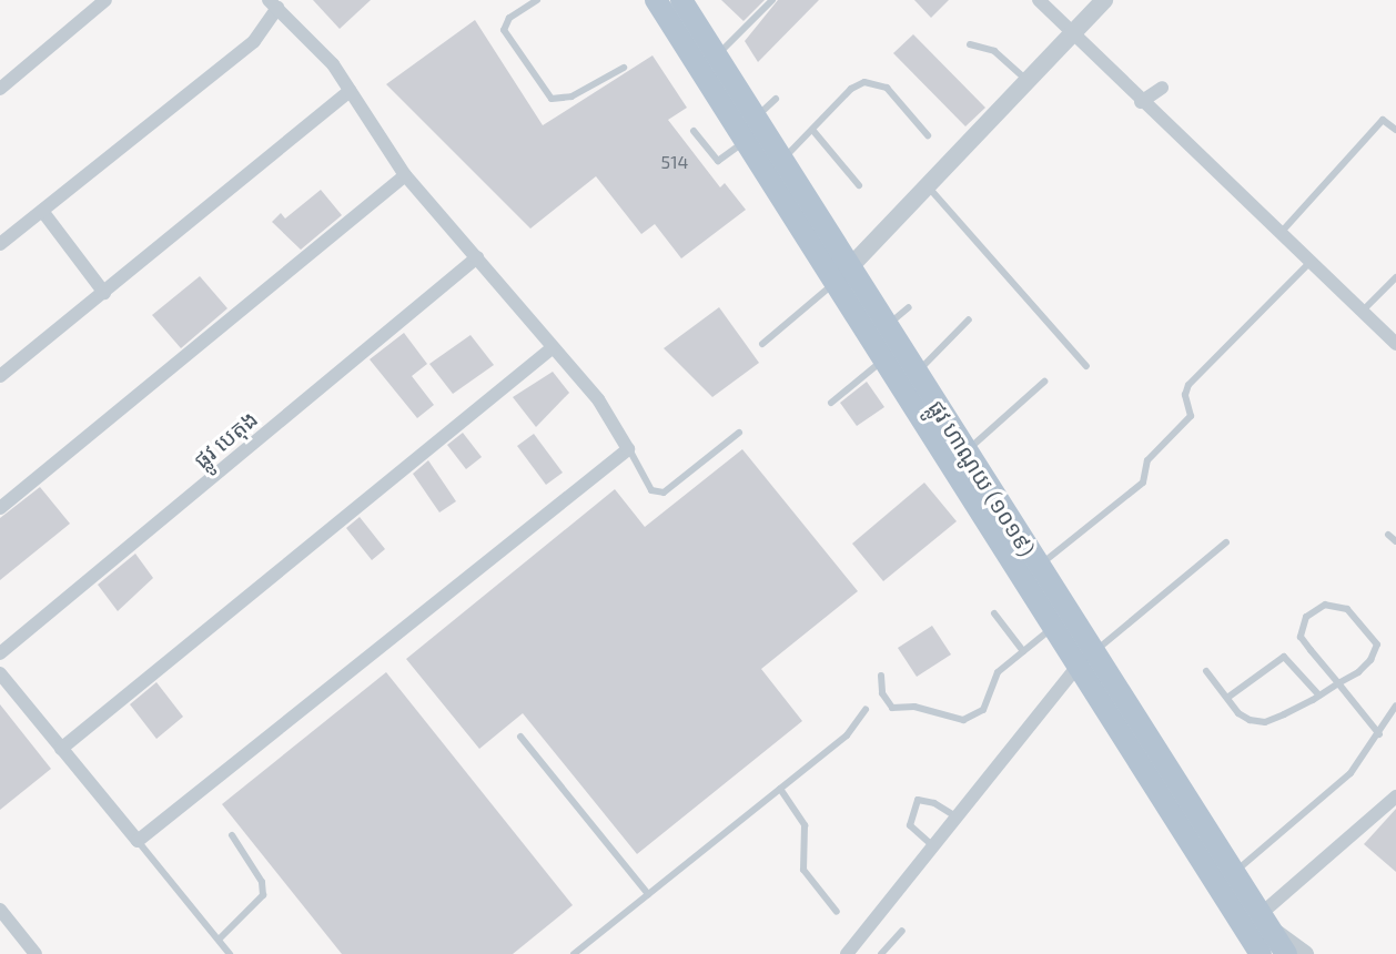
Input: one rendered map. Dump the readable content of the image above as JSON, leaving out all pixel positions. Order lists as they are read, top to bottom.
{
  "streets": {
    "main road": ["ផ្លូវ ហាណូយ (១០១៩)"],
    "street": ["ផ្លូវ បេតុង"]
  },
  "house_numbers": ["514"]
}
